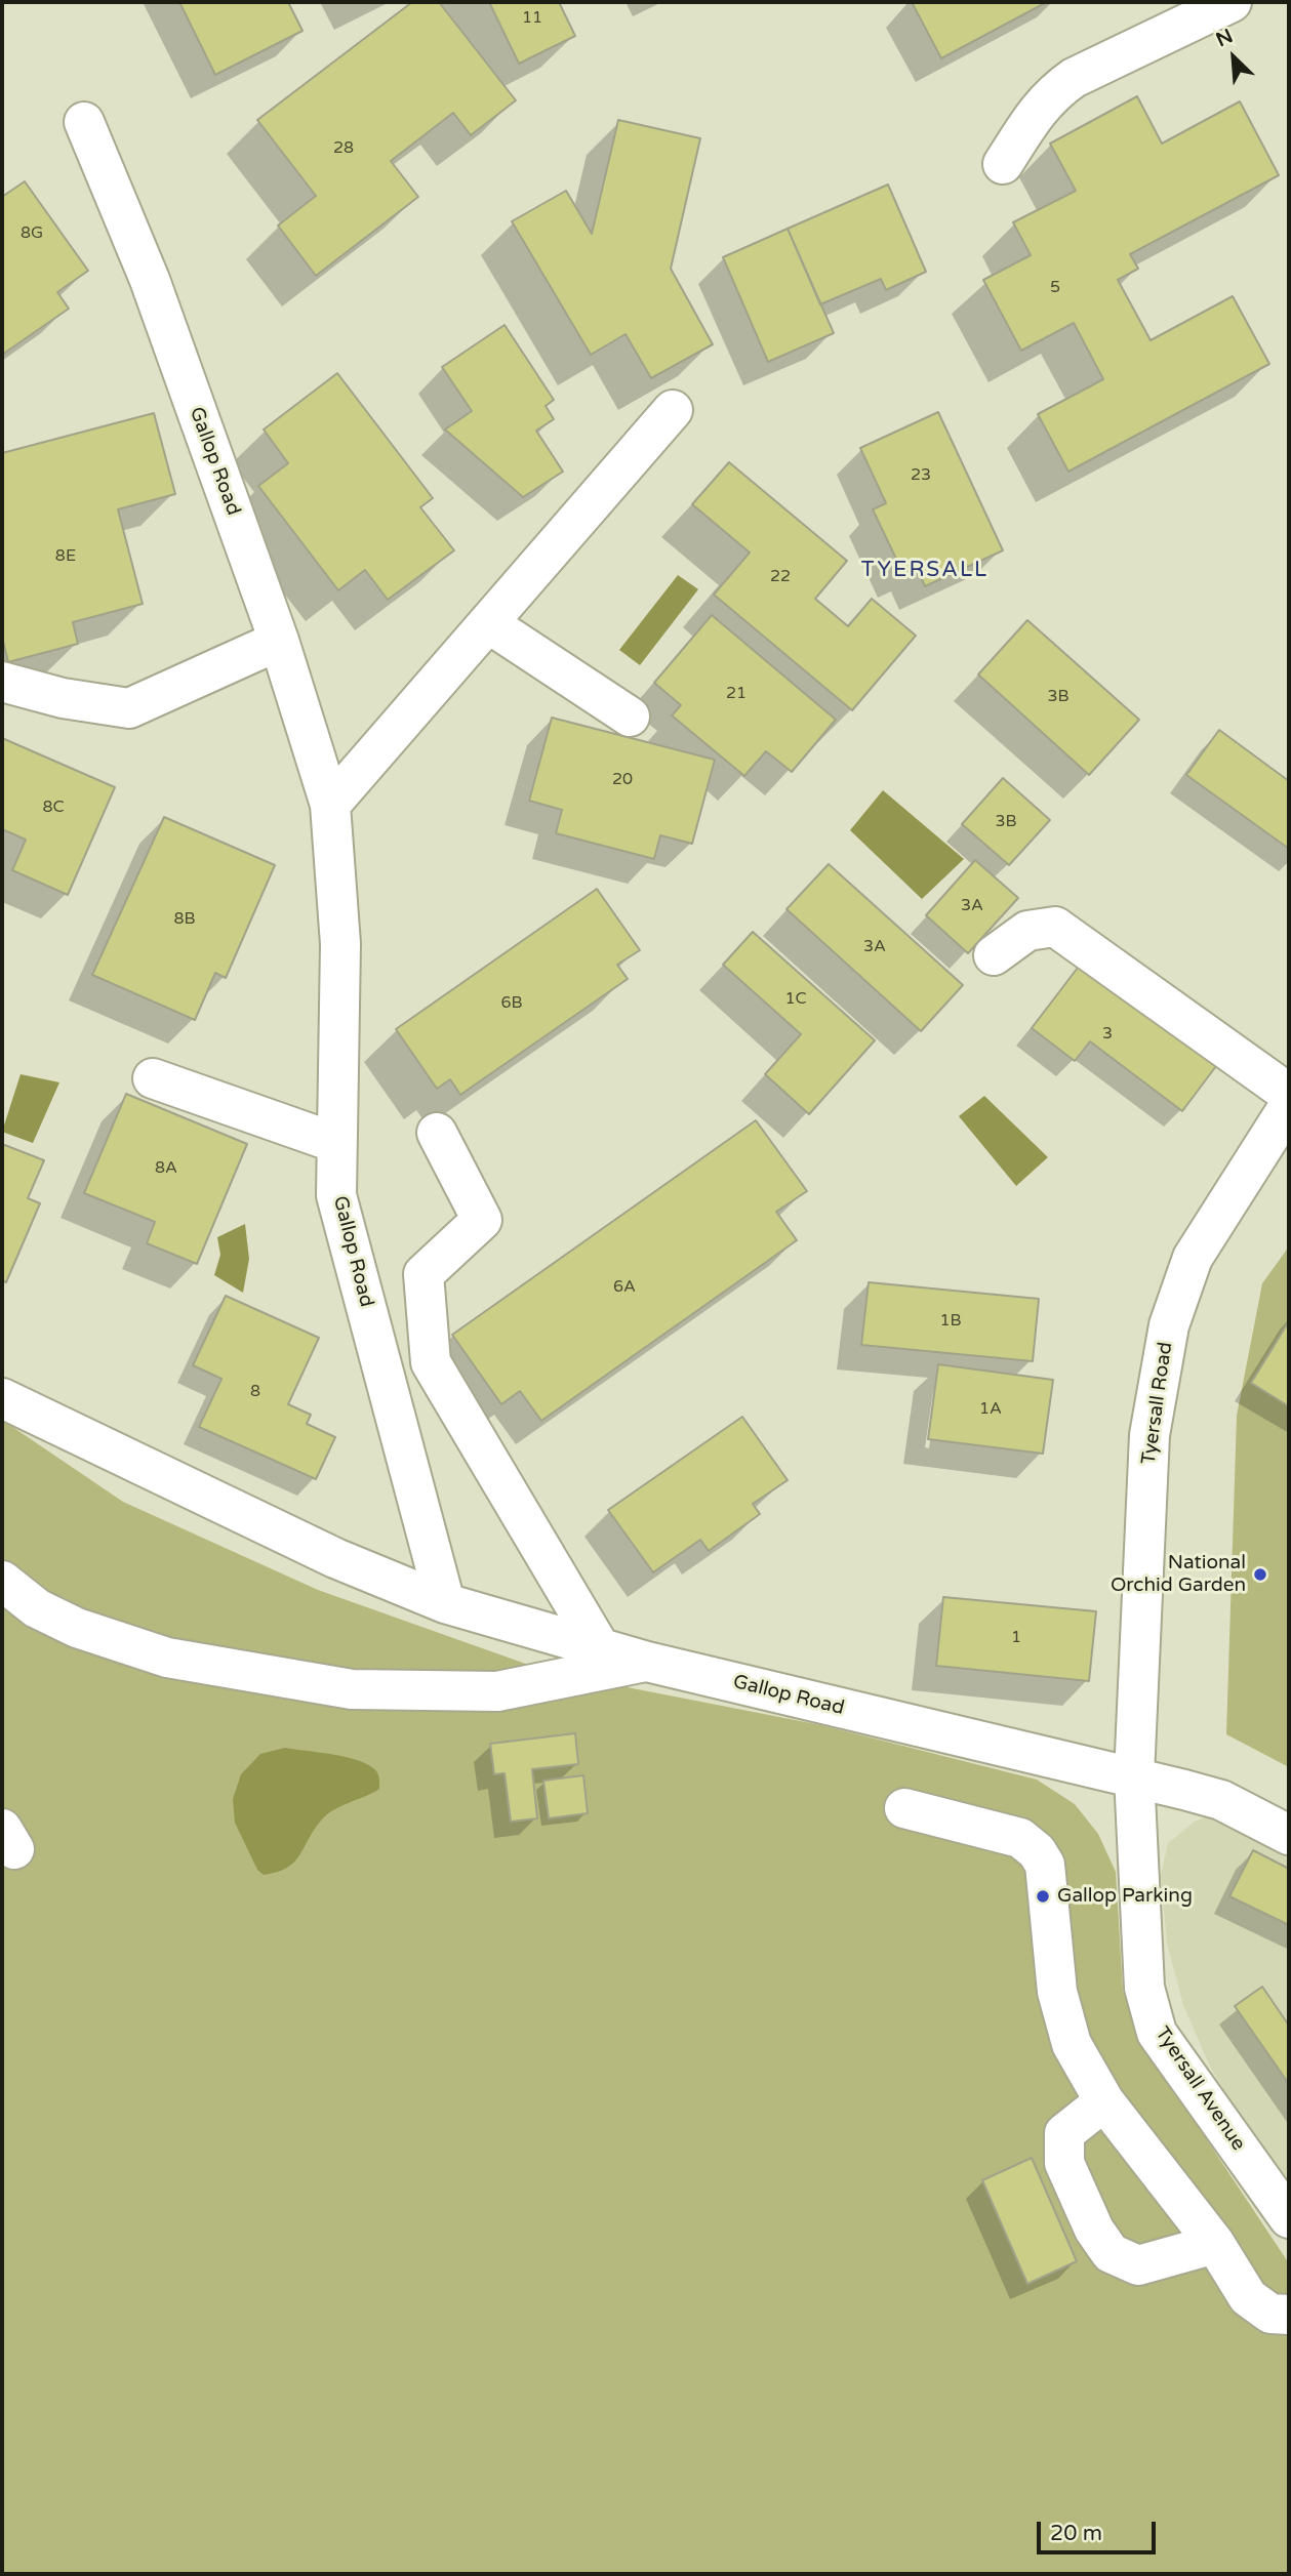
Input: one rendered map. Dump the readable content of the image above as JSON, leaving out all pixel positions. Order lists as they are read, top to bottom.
{
  "streets": {
    "street": ["Gallop Road", "Tyersall Road", "Tyersall Avenue"]
  },
  "crossings": [
    ["Gallop Road", "Tyersall Road"],
    ["Gallop Road", "Tyersall Avenue"],
    ["Tyersall Road", "Tyersall Avenue"]
  ],
  "districts": ["TYERSALL"],
  "places": ["National Orchid Garden", "Gallop Parking"],
  "house_numbers": [
    "11",
    "28",
    "8G",
    "5",
    "23",
    "8E",
    "22",
    "21",
    "3B",
    "20",
    "8C",
    "3B",
    "3A",
    "8B",
    "3A",
    "1C",
    "6B",
    "3",
    "8A",
    "6A",
    "1B",
    "8",
    "1A",
    "1"
  ],
  "scale_bar": "20 m",
  "north": "top left"
}
